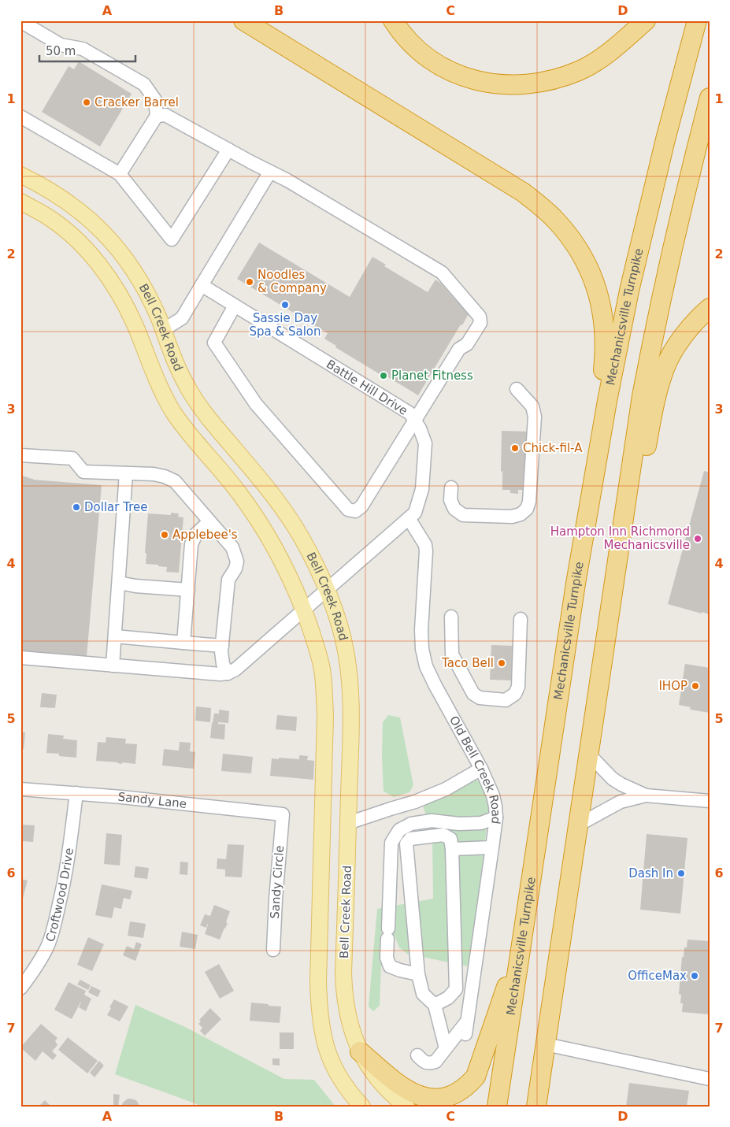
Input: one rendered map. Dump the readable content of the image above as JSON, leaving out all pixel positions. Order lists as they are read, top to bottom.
{
  "streets": {
    "highway": ["Mechanicsville Turnpike"],
    "main road": ["Bell Creek Road"],
    "street": [
      "Battle Hill Drive",
      "Old Bell Creek Road",
      "Sandy Lane",
      "Sandy Circle",
      "Croftwood Drive"
    ]
  },
  "crossings": [
    ["Bell Creek Road", "Battle Hill Drive"],
    ["Battle Hill Drive", "Old Bell Creek Road"],
    ["Sandy Lane", "Sandy Circle"],
    ["Sandy Lane", "Croftwood Drive"]
  ],
  "places": [
    "Cracker Barrel",
    "Noodles & Company",
    "Sassie Day Spa & Salon",
    "Planet Fitness",
    "Chick-fil-A",
    "Dollar Tree",
    "Applebee's",
    "Hampton Inn Richmond Mechanicsville",
    "Taco Bell",
    "IHOP",
    "Dash In",
    "OfficeMax"
  ],
  "scale_bar": "50 m",
  "grid": {
    "columns": [
      "A",
      "B",
      "C",
      "D"
    ],
    "rows": [
      "1",
      "2",
      "3",
      "4",
      "5",
      "6",
      "7"
    ]
  }
}
